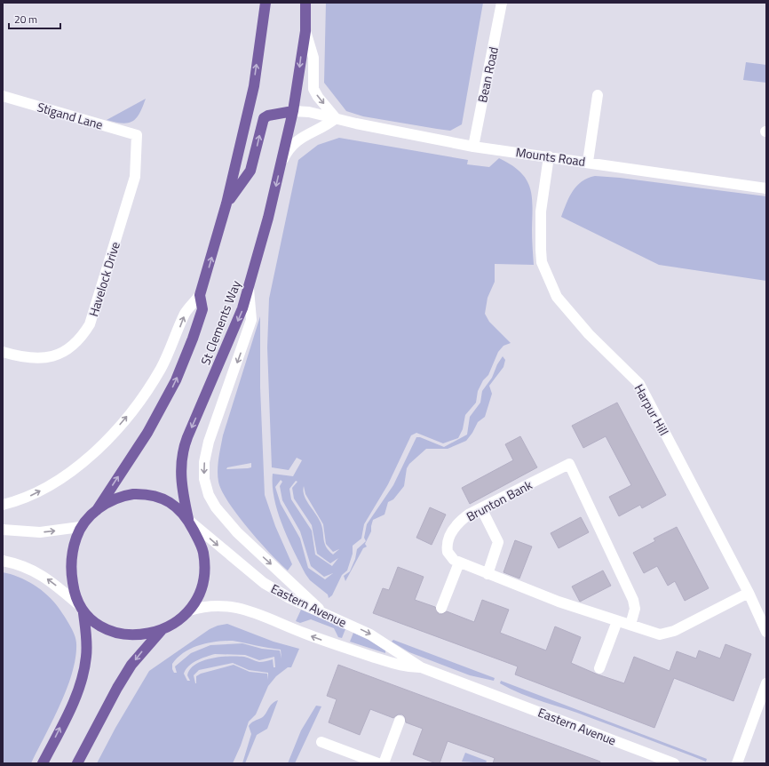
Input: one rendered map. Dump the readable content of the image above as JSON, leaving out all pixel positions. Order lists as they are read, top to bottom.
{
  "streets": {
    "main road": ["St Clements Way"],
    "street": [
      "Bean Road",
      "Stigand Lane",
      "Mounts Road",
      "Havelock Drive",
      "Harpur Hill",
      "Brunton Bank",
      "Eastern Avenue"
    ]
  },
  "crossings": [
    ["Bean Road", "Mounts Road"],
    ["Stigand Lane", "Havelock Drive"],
    ["Mounts Road", "St Clements Way"],
    ["Mounts Road", "Harpur Hill"],
    ["St Clements Way", "Eastern Avenue"],
    ["Harpur Hill", "Brunton Bank"]
  ],
  "scale_bar": "20 m"
}
